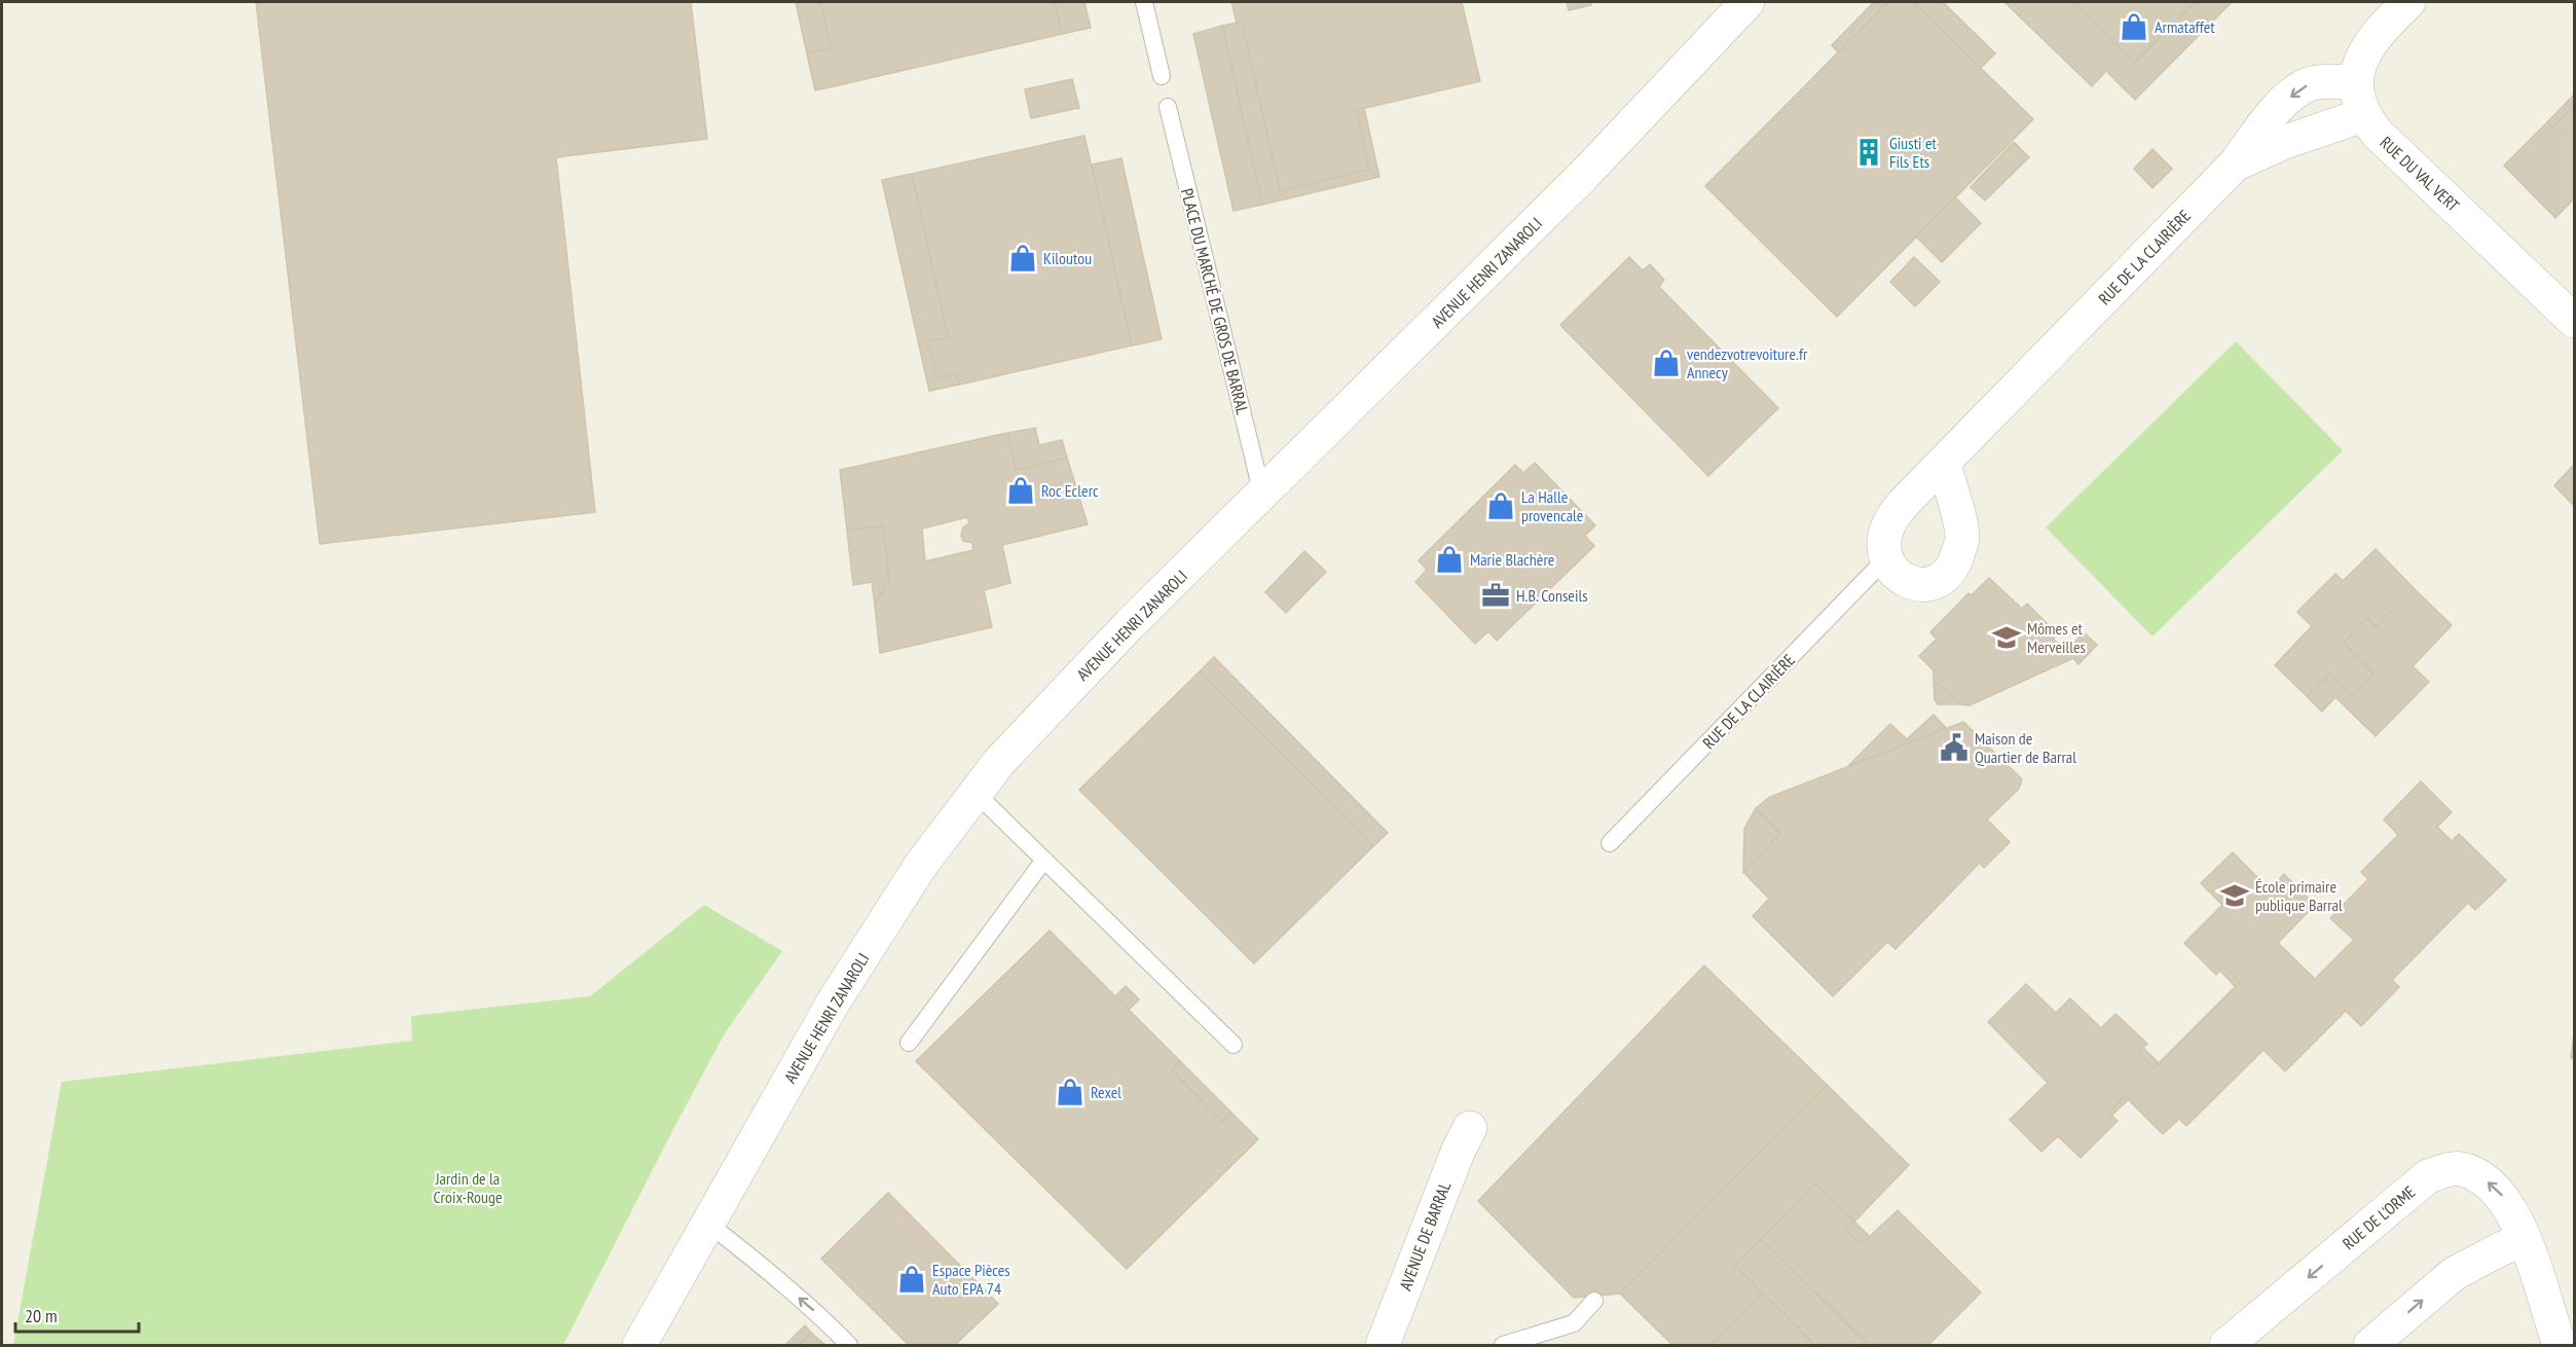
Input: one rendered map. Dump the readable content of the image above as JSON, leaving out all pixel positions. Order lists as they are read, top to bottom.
{
  "streets": {
    "street": [
      "RUE DU VAL VERT",
      "RUE DE LA CLAIRIÈRE",
      "AVENUE HENRI ZANAROLI",
      "RUE DE L'ORME",
      "AVENUE DE BARRAL"
    ],
    "lane": ["PLACE DU MARCHÉ DE GROS DE BARRAL"]
  },
  "crossings": [
    ["RUE DU VAL VERT", "RUE DE LA CLAIRIÈRE"],
    ["AVENUE HENRI ZANAROLI", "PLACE DU MARCHÉ DE GROS DE BARRAL"]
  ],
  "parks": ["Jardin de la Croix-Rouge"],
  "places": {
    "shop": [
      "Armataffet",
      "Kiloutou",
      "vendezvotrevoiture.fr Annecy",
      "Roc Eclerc",
      "La Halle provencale",
      "Marie Blachère",
      "Rexel",
      "Espace Pièces Auto EPA 74"
    ],
    "building": ["Giusti et Fils Ets"],
    "office": ["H.B. Conseils"],
    "school or university": ["Mômes et Merveilles", "École primaire publique Barral"],
    "public building": ["Maison de Quartier de Barral"]
  },
  "scale_bar": "20 m"
}
